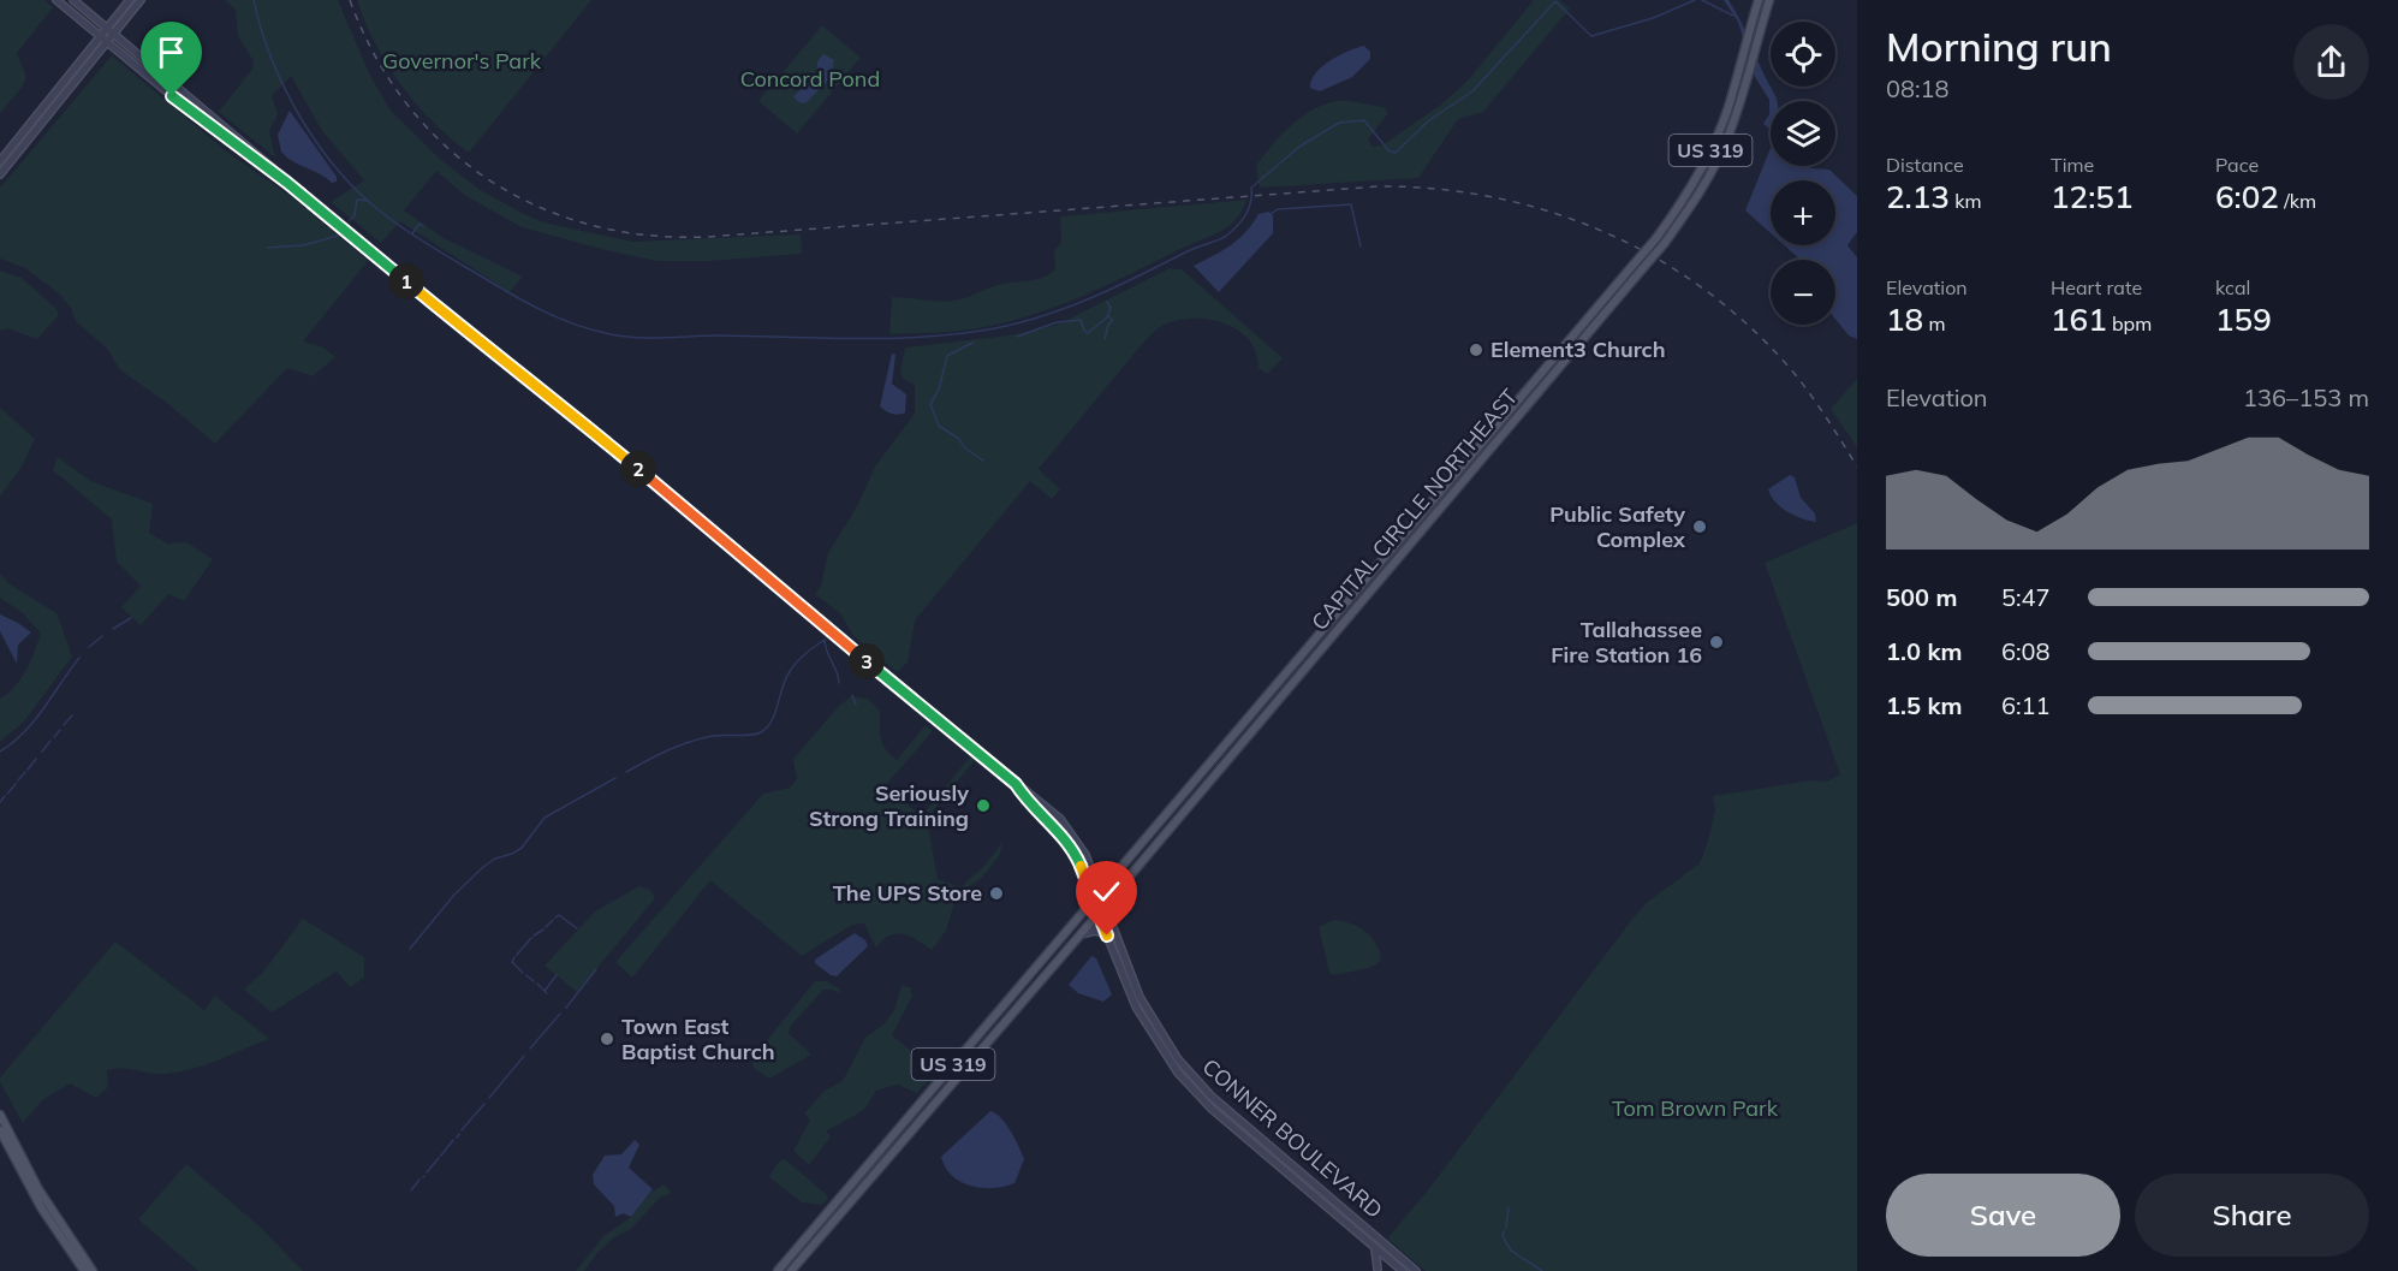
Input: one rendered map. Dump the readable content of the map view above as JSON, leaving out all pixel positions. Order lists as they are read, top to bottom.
{
  "streets": {
    "main road": ["US 319", "CAPITAL CIRCLE NORTHEAST", "CONNER BOULEVARD"]
  },
  "crossings": [
    ["US 319", "CAPITAL CIRCLE NORTHEAST"],
    ["US 319", "CONNER BOULEVARD"],
    ["CAPITAL CIRCLE NORTHEAST", "CONNER BOULEVARD"]
  ],
  "parks": ["Governor's Park", "Concord Pond", "Tom Brown Park"],
  "places": [
    "Element3 Church",
    "Public Safety Complex",
    "Tallahassee Fire Station 16",
    "Seriously Strong Training",
    "The UPS Store",
    "Town East Baptist Church"
  ],
  "page": {
    "heading": ["Morning run", "08:18"],
    "map_buttons": ["+", "−"],
    "stats": [
      ["Distance", "2.13 km"],
      ["Time", "12:51"],
      ["Pace", "6:02 /km"],
      ["Elevation", "18 m"],
      ["Heart rate", "161 bpm"],
      ["kcal", "159"]
    ],
    "pins": ["1", "2", "3"],
    "chart": ["Elevation", "136–153 m"],
    "list": [
      {
        "name": "500 m",
        "note": "5:47"
      },
      {
        "name": "1.0 km",
        "note": "6:08"
      },
      {
        "name": "1.5 km",
        "note": "6:11"
      }
    ],
    "buttons": ["Save", "Share"]
  }
}
